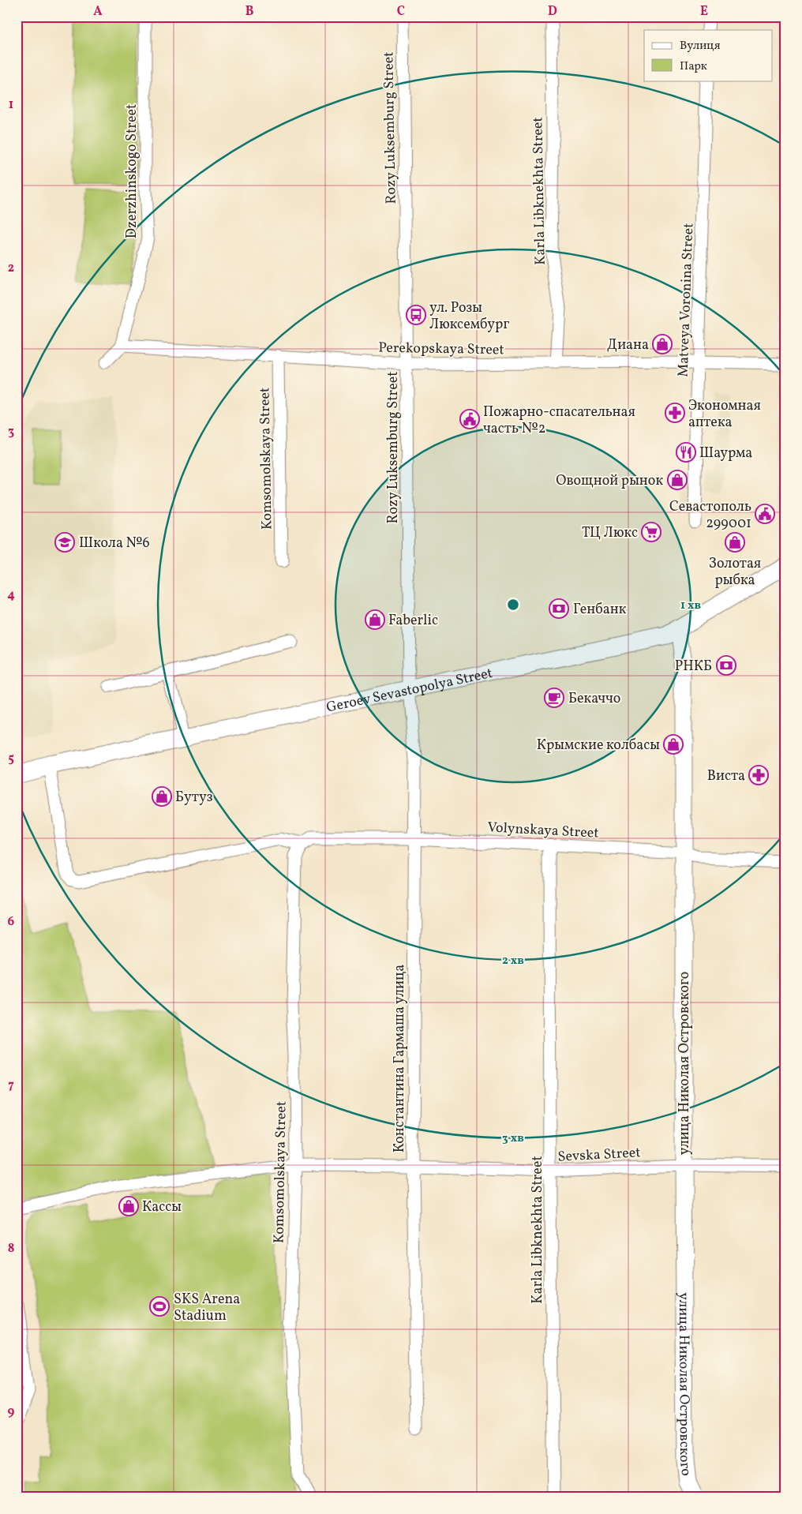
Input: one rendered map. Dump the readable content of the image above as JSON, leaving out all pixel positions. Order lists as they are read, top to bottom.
{
  "streets": {
    "main road": ["Geroev Sevastopolya Street", "улица Николая Островского"],
    "street": [
      "Rozy Luksemburg Street",
      "Dzerzhinskogo Street",
      "Karla Libknekhta Street",
      "Matveya Voronina Street",
      "Perekopskaya Street",
      "Komsomolskaya Street",
      "Volynskaya Street",
      "Константина Гармаша улица",
      "Sevska Street"
    ]
  },
  "crossings": [
    ["Rozy Luksemburg Street", "Perekopskaya Street"],
    ["Rozy Luksemburg Street", "Geroev Sevastopolya Street"],
    ["Rozy Luksemburg Street", "Константина Гармаша улица"],
    ["Dzerzhinskogo Street", "Perekopskaya Street"],
    ["Karla Libknekhta Street", "Perekopskaya Street"],
    ["Karla Libknekhta Street", "Volynskaya Street"],
    ["Karla Libknekhta Street", "Sevska Street"],
    ["Matveya Voronina Street", "Perekopskaya Street"],
    ["Perekopskaya Street", "Komsomolskaya Street"],
    ["Komsomolskaya Street", "Volynskaya Street"],
    ["Komsomolskaya Street", "Sevska Street"],
    ["Geroev Sevastopolya Street", "Константина Гармаша улица"],
    ["Geroev Sevastopolya Street", "улица Николая Островского"],
    ["Volynskaya Street", "Константина Гармаша улица"],
    ["Volynskaya Street", "улица Николая Островского"],
    ["Константина Гармаша улица", "Sevska Street"],
    ["улица Николая Островского", "Sevska Street"]
  ],
  "places": {
    "bus stop": ["ул. Розы Люксембург"],
    "shop": [
      "Диана",
      "Овощной рынок",
      "Золотая рыбка",
      "Faberlic",
      "Крымские колбасы",
      "Бутуз",
      "Кассы"
    ],
    "pharmacy": ["Экономная аптека", "Виста"],
    "public building": ["Пожарно-спасательная часть №2", "Севастополь 299001"],
    "restaurant": ["Шаурма"],
    "supermarket": ["ТЦ Люкс"],
    "school or university": ["Школа №6"],
    "bank": ["Генбанк", "РНКБ"],
    "cafe": ["Бекаччо"],
    "sports": ["SKS Arena Stadium"]
  },
  "legend": ["Вулиця", "Парк"],
  "grid": {
    "columns": [
      "A",
      "B",
      "C",
      "D",
      "E"
    ],
    "rows": [
      "1",
      "2",
      "3",
      "4",
      "5",
      "6",
      "7",
      "8",
      "9"
    ]
  },
  "rings": ["1 хв", "2 хв", "3 хв"]
}
